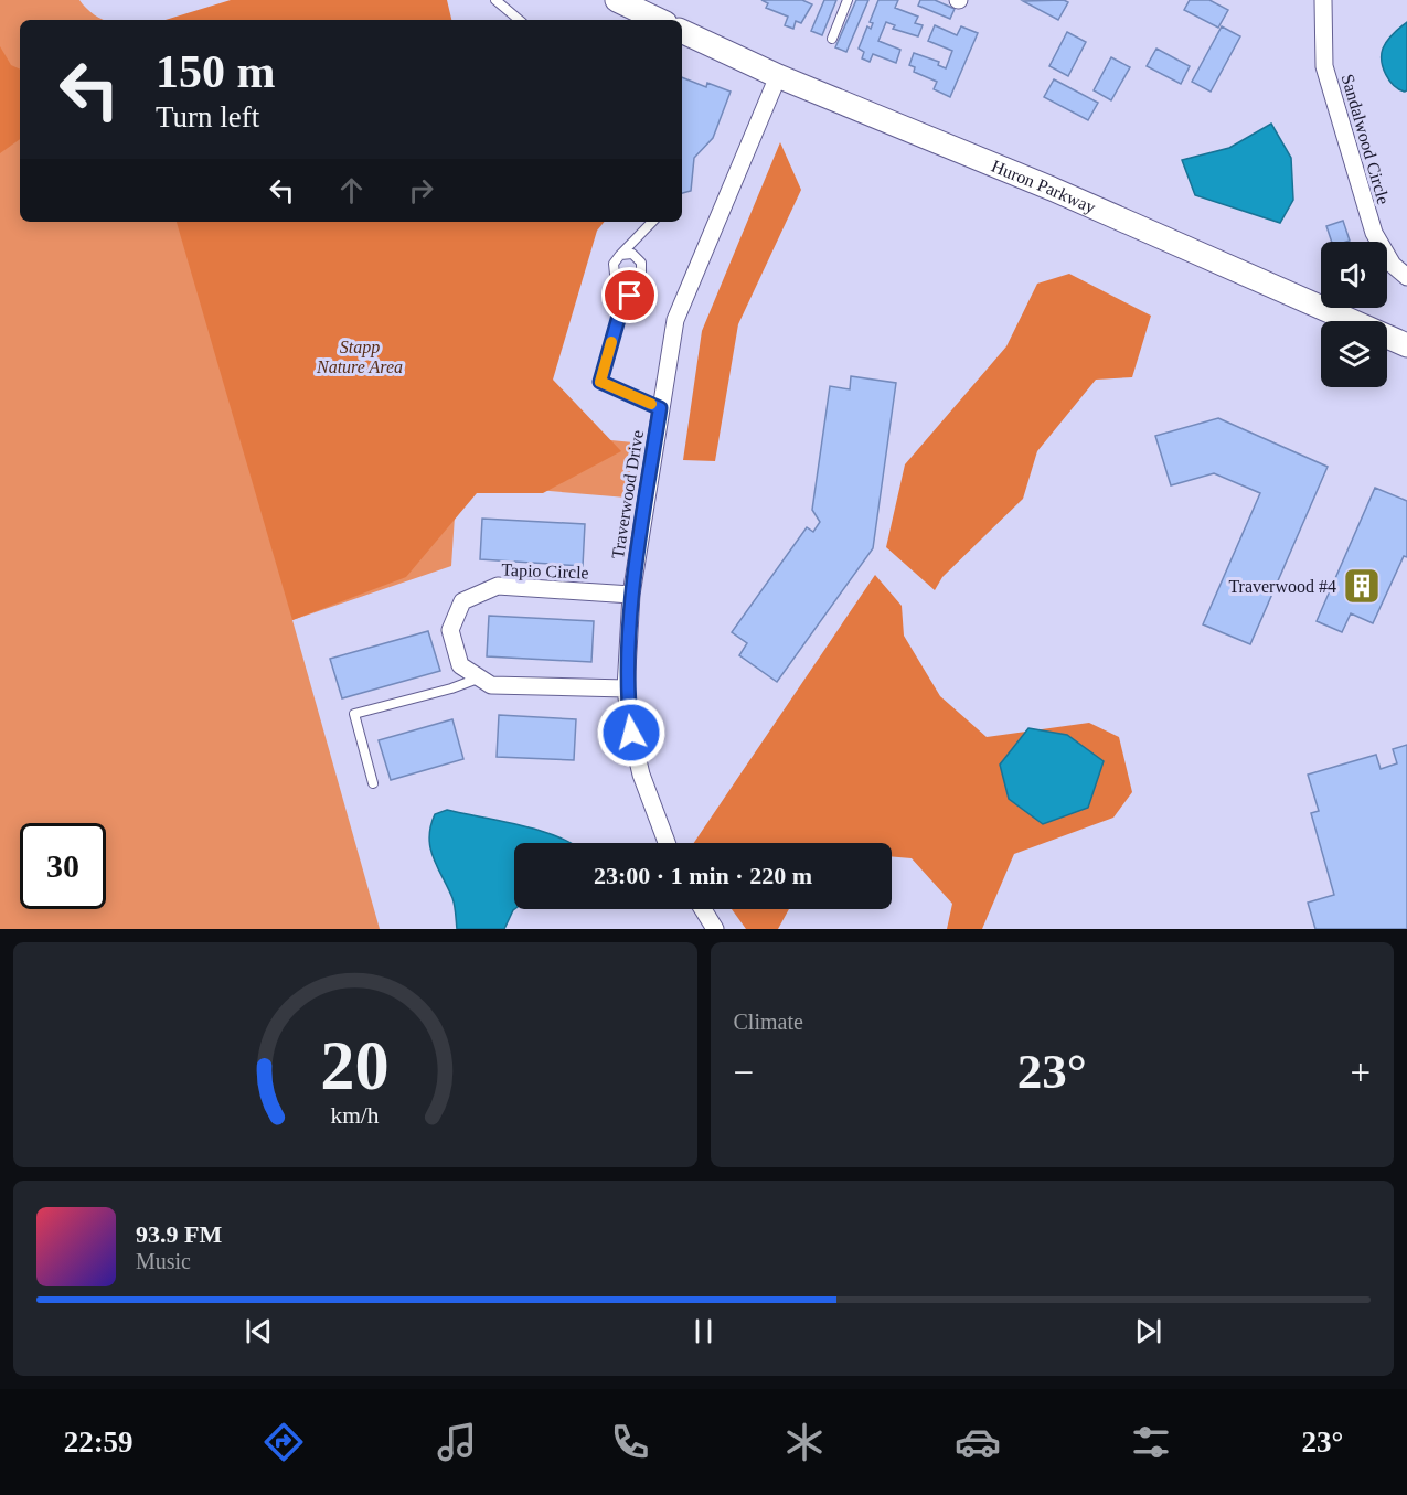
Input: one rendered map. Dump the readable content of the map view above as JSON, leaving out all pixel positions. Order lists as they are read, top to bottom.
{
  "streets": {
    "street": [
      "Sandalwood Circle",
      "Huron Parkway",
      "Traverwood Drive",
      "Tapio Circle"
    ]
  },
  "crossings": [
    ["Huron Parkway", "Traverwood Drive"],
    ["Traverwood Drive", "Tapio Circle"]
  ],
  "parks": ["Stapp Nature Area"],
  "places": {
    "building": ["Traverwood #4"]
  },
  "page": {
    "turn": ["150 m", "Turn left"],
    "limit": "30",
    "trip": "23:00 · 1 min · 220 m",
    "tile": "Climate",
    "heat": ["−", "23°", "+"],
    "song": ["93.9 FM", "Music"],
    "tabs": ["22:59", "23°"],
    "gauge": ["20", "km/h"]
  }
}
